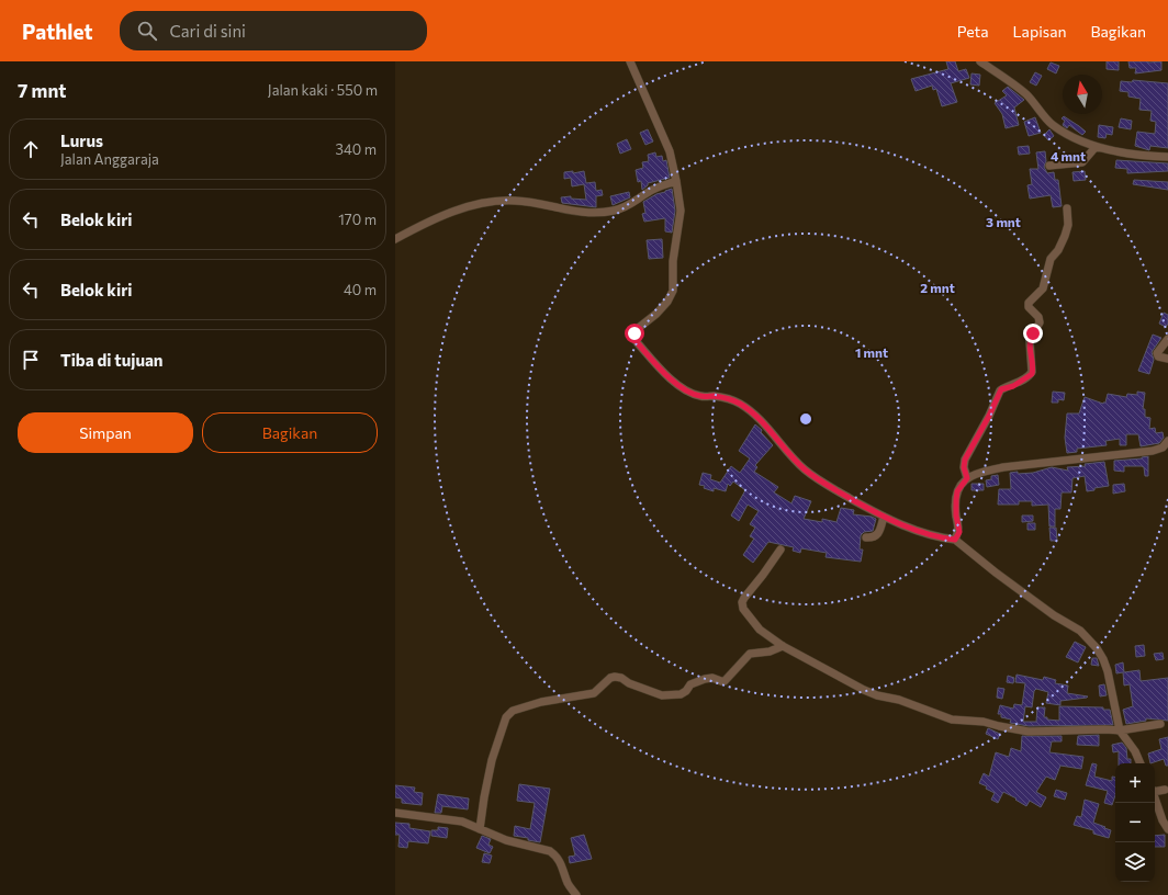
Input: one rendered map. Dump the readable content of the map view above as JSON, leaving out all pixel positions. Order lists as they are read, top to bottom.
{
  "north": "top",
  "page": {
    "header": "Pathlet",
    "search": "Cari di sini",
    "nav": ["Peta", "Lapisan", "Bagikan"],
    "heading": ["7 mnt", "Jalan kaki · 550 m"],
    "list": [
      ["Lurus", "Jalan Anggaraja", "340 m"],
      ["Belok kiri", "170 m"],
      ["Belok kiri", "40 m"],
      "Tiba di tujuan"
    ],
    "buttons": ["Simpan", "Bagikan"],
    "map_buttons": ["+", "−"]
  },
  "rings": [
    "4 mnt",
    "3 mnt",
    "2 mnt",
    "1 mnt"
  ]
}
